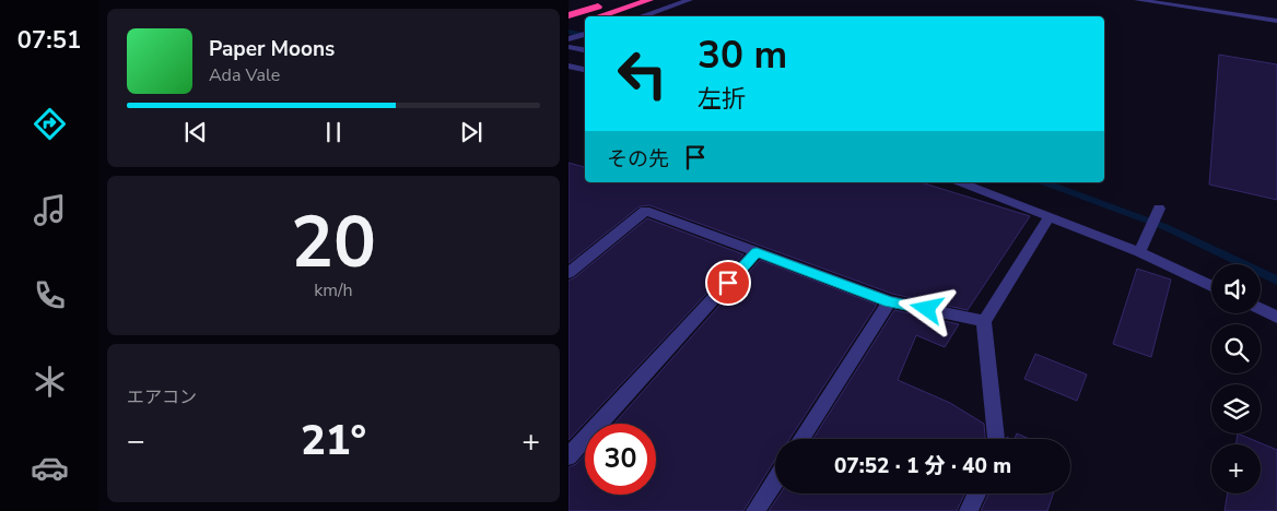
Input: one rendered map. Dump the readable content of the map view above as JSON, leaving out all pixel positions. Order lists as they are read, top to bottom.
{
  "page": {
    "tabs": "07:51",
    "turn": ["30 m", "左折"],
    "song": ["Paper Moons", "Ada Vale"],
    "then": "その先",
    "tile": [
      ["20", "km/h"],
      "エアコン"
    ],
    "map_buttons": "+",
    "heat": ["−", "21°", "+"],
    "limit": "30",
    "trip": "07:52 · 1 分 · 40 m"
  }
}
